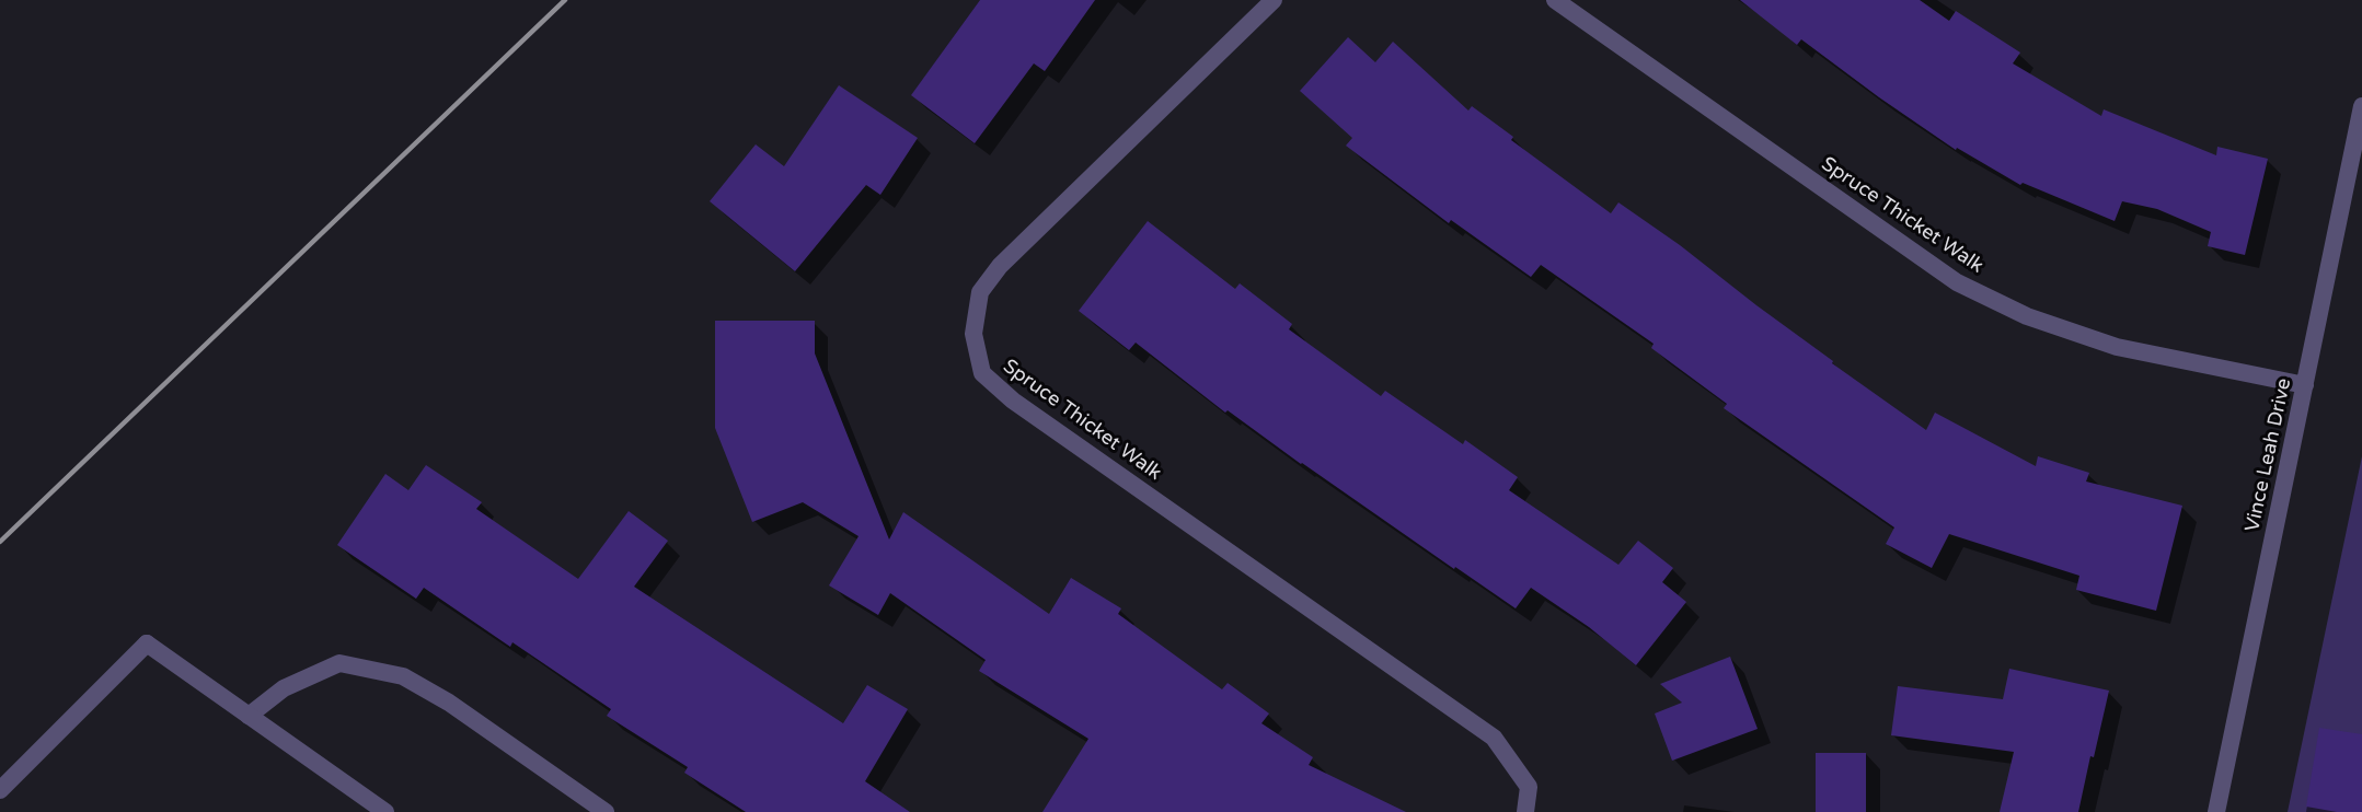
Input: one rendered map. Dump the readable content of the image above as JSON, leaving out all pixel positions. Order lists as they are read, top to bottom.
{
  "streets": {
    "street": ["Spruce Thicket Walk", "Vince Leah Drive"]
  },
  "crossings": [
    ["Spruce Thicket Walk", "Vince Leah Drive"]
  ]
}
